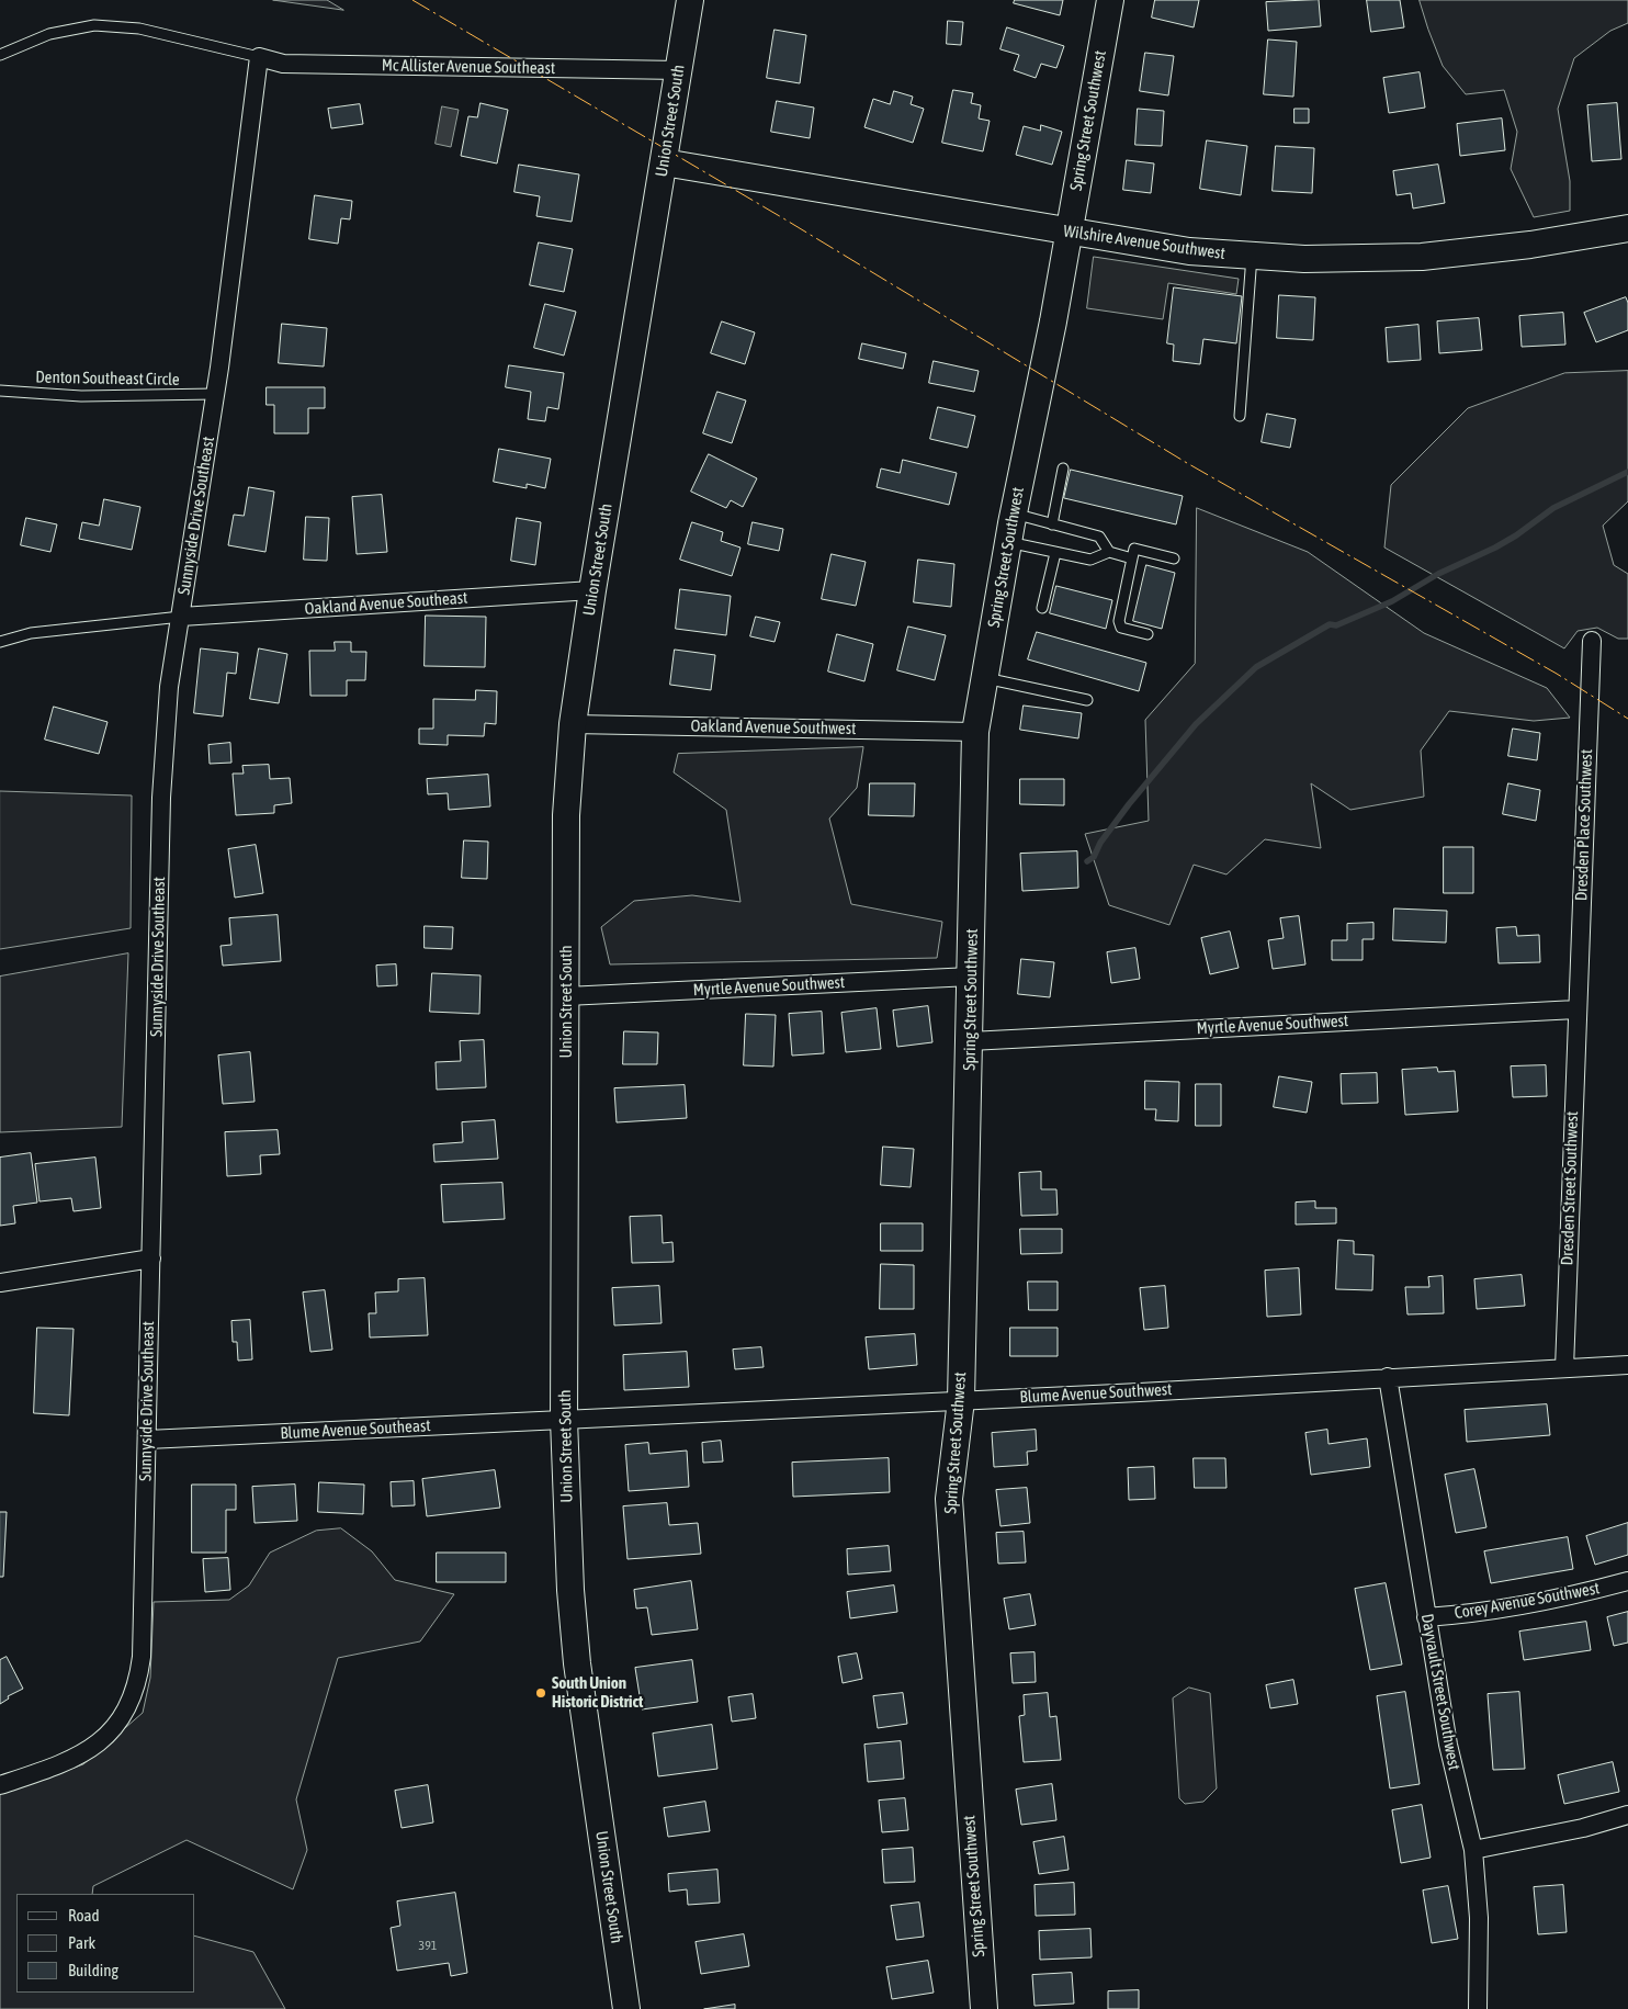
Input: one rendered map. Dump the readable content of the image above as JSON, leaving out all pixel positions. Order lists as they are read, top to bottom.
{
  "streets": {
    "street": [
      "Mc Allister Avenue Southeast",
      "Union Street South",
      "Spring Street Southwest",
      "Wilshire Avenue Southwest",
      "Sunnyside Drive Southeast",
      "Oakland Avenue Southeast",
      "Oakland Avenue Southwest",
      "Dresden Place Southwest",
      "Myrtle Avenue Southwest",
      "Dresden Street Southwest",
      "Blume Avenue Southwest",
      "Blume Avenue Southeast",
      "Corey Avenue Southwest",
      "Dayvault Street Southwest"
    ],
    "lane": ["Denton Southeast Circle"]
  },
  "crossings": [
    ["Mc Allister Avenue Southeast", "Union Street South"],
    ["Mc Allister Avenue Southeast", "Sunnyside Drive Southeast"],
    ["Union Street South", "Wilshire Avenue Southwest"],
    ["Union Street South", "Oakland Avenue Southeast"],
    ["Union Street South", "Oakland Avenue Southwest"],
    ["Union Street South", "Myrtle Avenue Southwest"],
    ["Union Street South", "Blume Avenue Southwest"],
    ["Union Street South", "Blume Avenue Southeast"],
    ["Spring Street Southwest", "Wilshire Avenue Southwest"],
    ["Spring Street Southwest", "Oakland Avenue Southwest"],
    ["Spring Street Southwest", "Myrtle Avenue Southwest"],
    ["Spring Street Southwest", "Blume Avenue Southwest"],
    ["Denton Southeast Circle", "Sunnyside Drive Southeast"],
    ["Sunnyside Drive Southeast", "Oakland Avenue Southeast"],
    ["Sunnyside Drive Southeast", "Blume Avenue Southeast"],
    ["Dresden Place Southwest", "Myrtle Avenue Southwest"],
    ["Dresden Place Southwest", "Dresden Street Southwest"],
    ["Myrtle Avenue Southwest", "Dresden Street Southwest"],
    ["Dresden Street Southwest", "Blume Avenue Southwest"],
    ["Blume Avenue Southwest", "Blume Avenue Southeast"],
    ["Blume Avenue Southwest", "Dayvault Street Southwest"],
    ["Corey Avenue Southwest", "Dayvault Street Southwest"]
  ],
  "places": ["South Union Historic District"],
  "house_numbers": ["391"],
  "legend": ["Road", "Park", "Building"]
}
